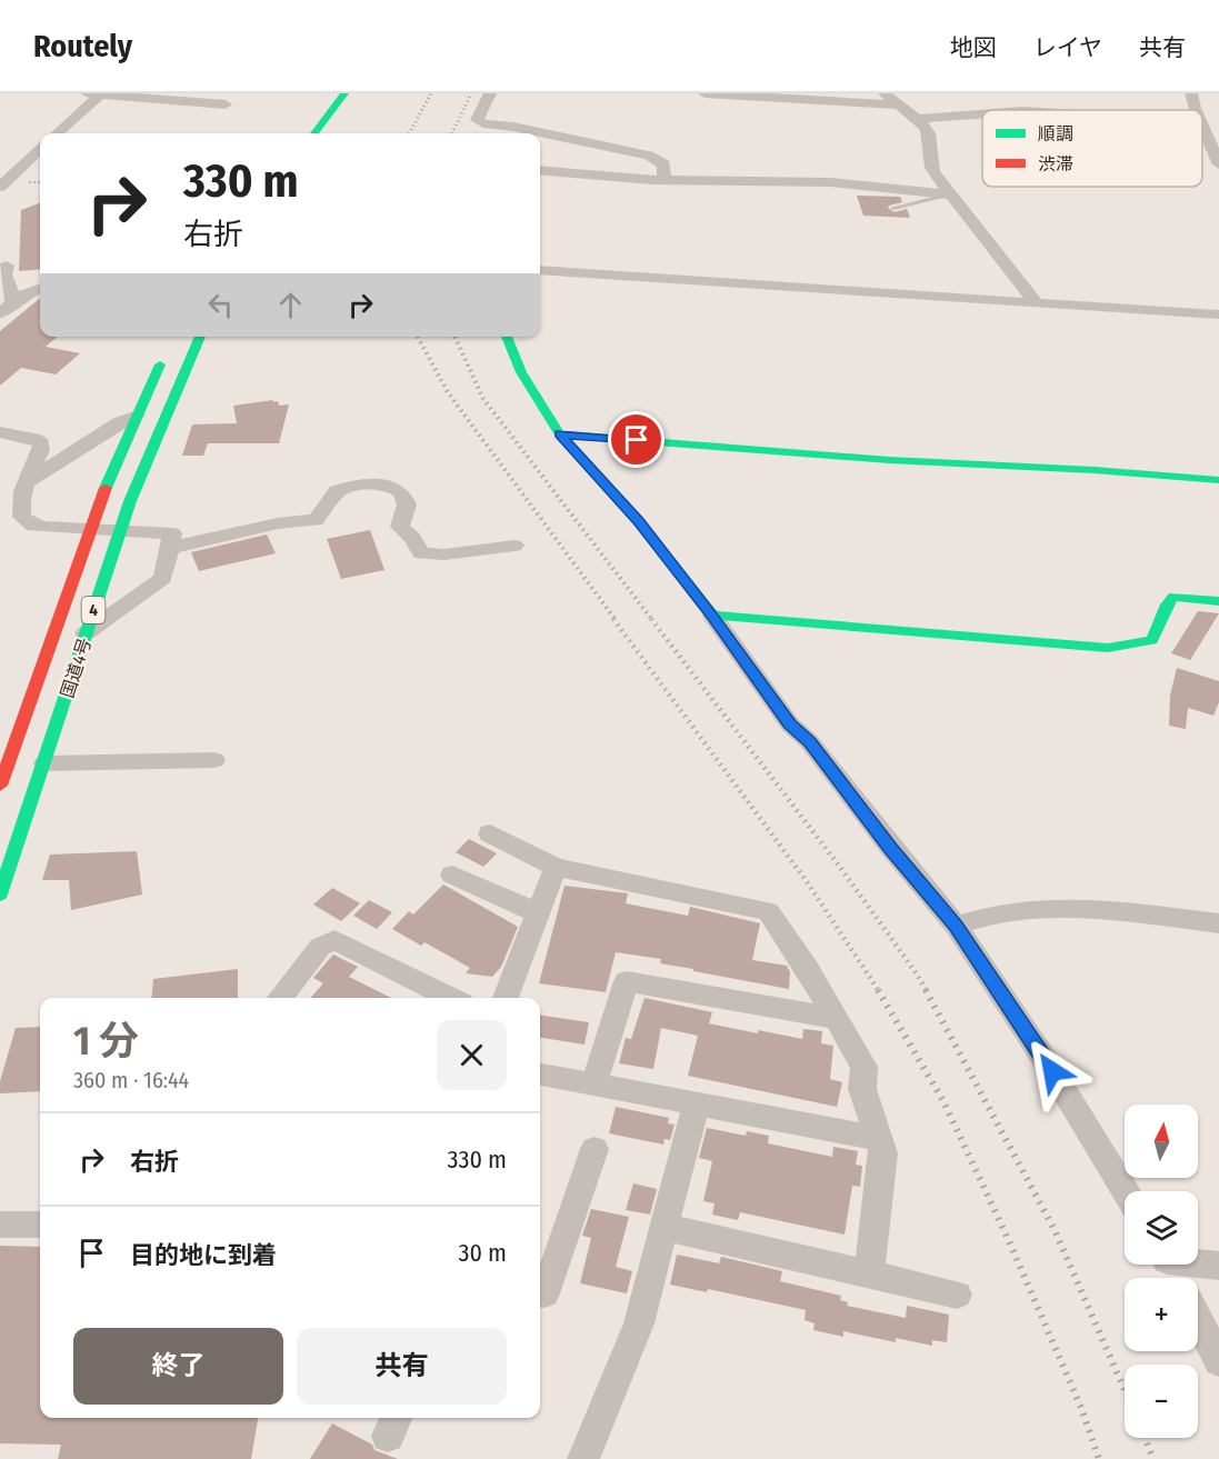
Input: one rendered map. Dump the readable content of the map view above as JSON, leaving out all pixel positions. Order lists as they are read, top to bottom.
{
  "streets": {
    "main road": ["4", "国道4号"]
  },
  "legend": ["順調", "渋滞"],
  "north": "top",
  "page": {
    "header": "Routely",
    "nav": ["地図", "レイヤ", "共有"],
    "turn": ["330 m", "右折"],
    "heading": ["1 分", "360 m · 16:44"],
    "map_buttons": ["+", "−"],
    "list": [
      {
        "name": "右折",
        "value": "330 m"
      },
      {
        "name": "目的地に到着",
        "value": "30 m"
      }
    ],
    "buttons": ["終了", "共有"]
  }
}
